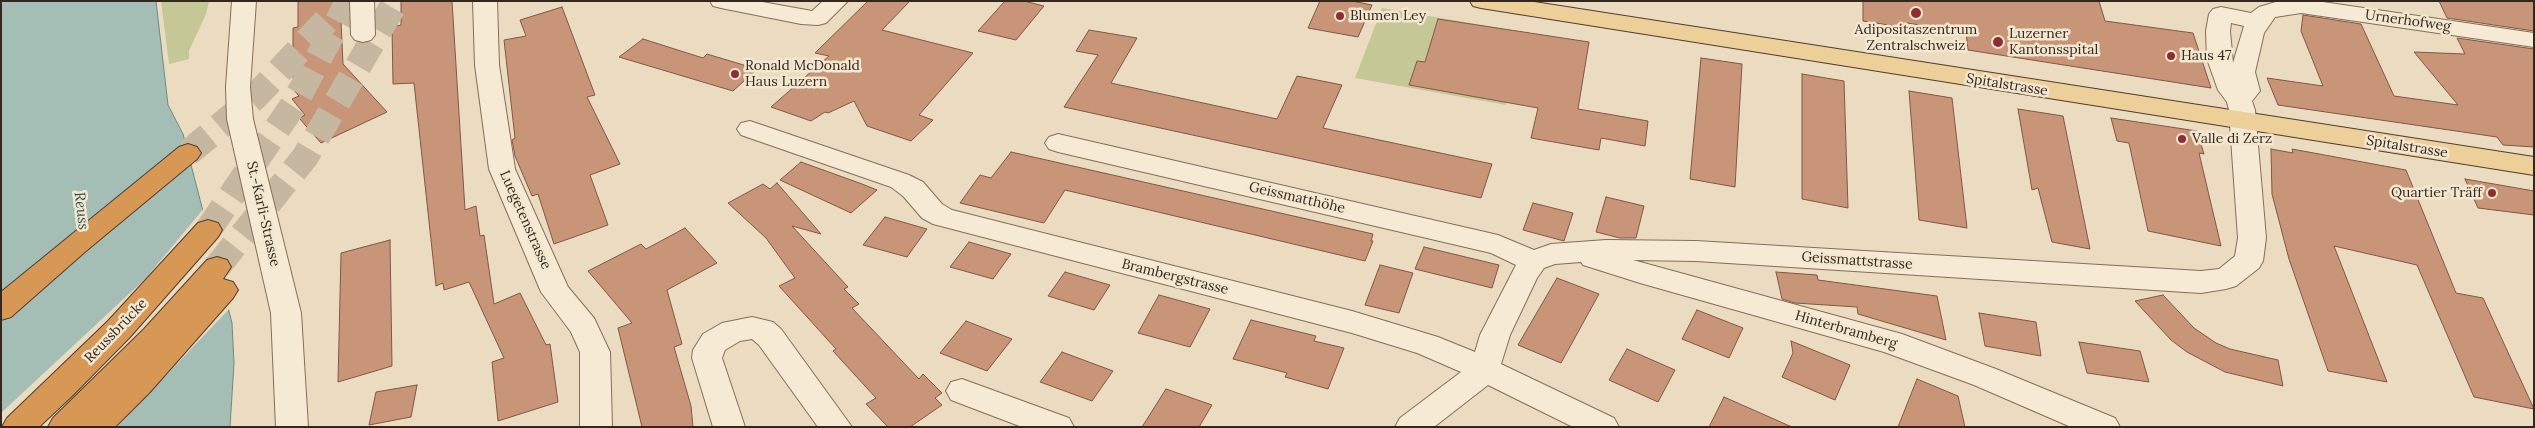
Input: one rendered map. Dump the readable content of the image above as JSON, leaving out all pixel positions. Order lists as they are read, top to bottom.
{
  "streets": {
    "highway": ["Reussbrücke"],
    "main road": ["Spitalstrasse"],
    "street": [
      "Urnerhofweg",
      "Geissmatthöhe",
      "St.-Karli-Strasse",
      "Luegetenstrasse",
      "Geissmattstrasse",
      "Brambergstrasse",
      "Hinterbramberg"
    ]
  },
  "crossings": [
    ["Spitalstrasse", "Geissmattstrasse"],
    ["Geissmatthöhe", "Geissmattstrasse"],
    ["Geissmattstrasse", "Hinterbramberg"]
  ],
  "water": ["Reuss"],
  "places": [
    "Adipositaszentrum Zentralschweiz",
    "Blumen Ley",
    "Luzerner Kantonsspital",
    "Haus 47",
    "Ronald McDonald Haus Luzern",
    "Valle di Zerz",
    "Quartier Träff"
  ]
}
